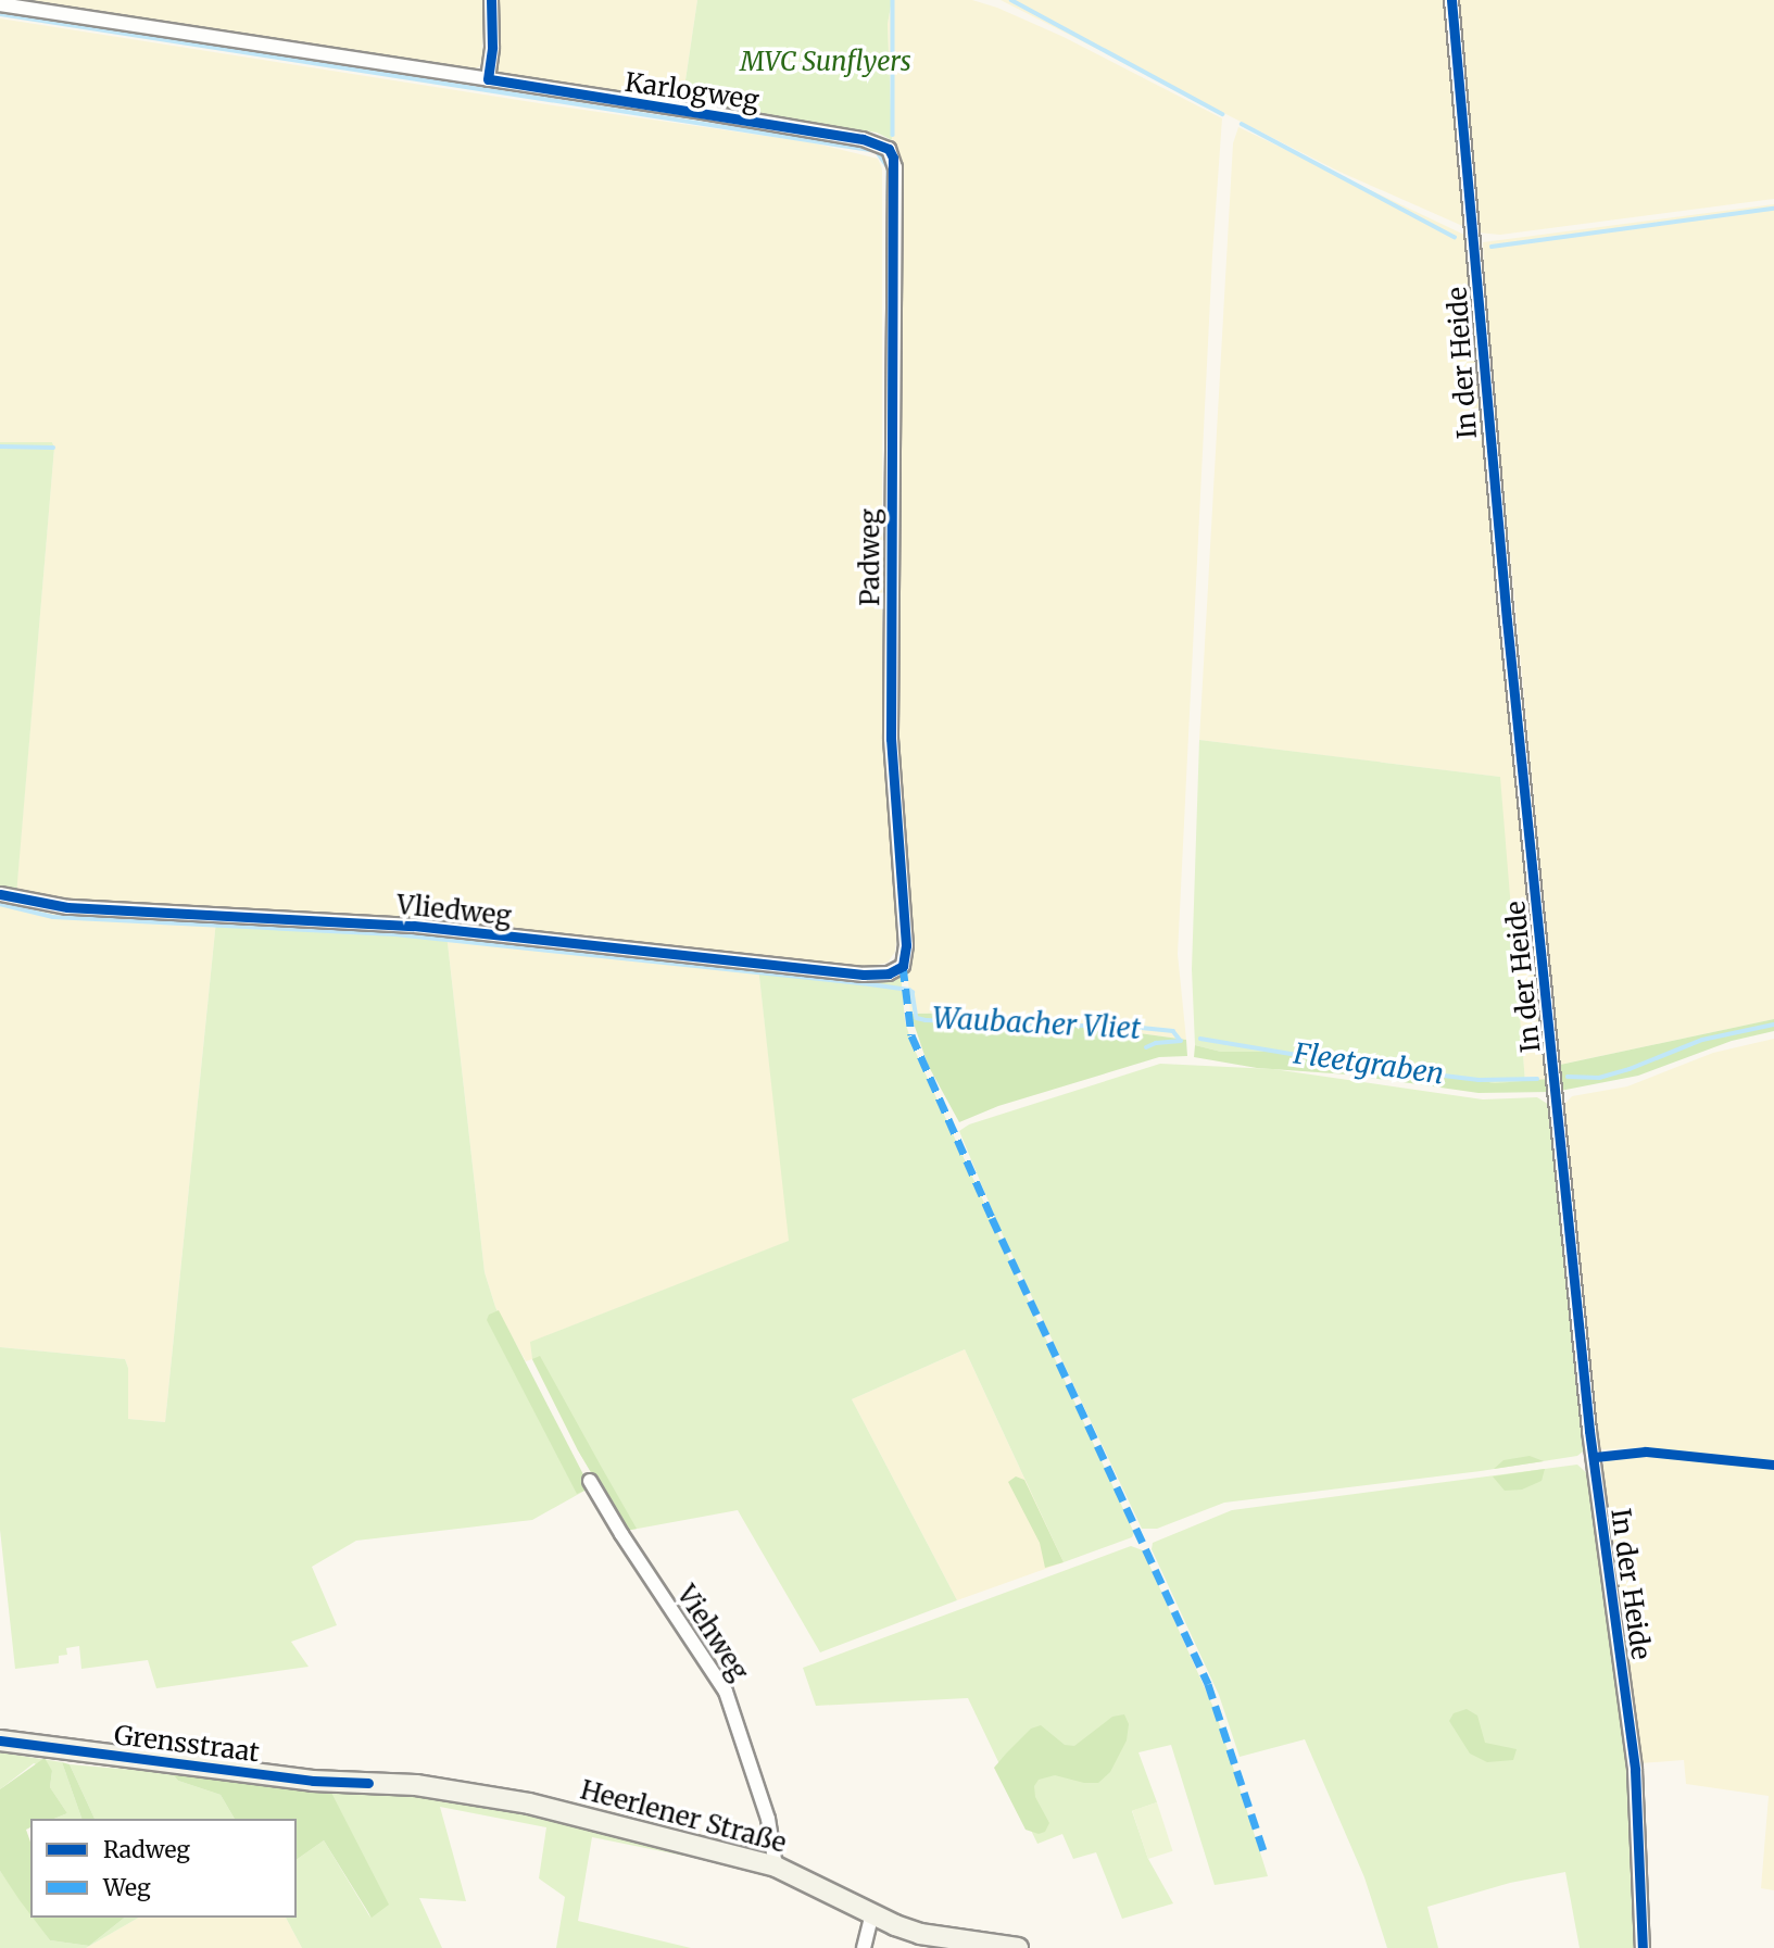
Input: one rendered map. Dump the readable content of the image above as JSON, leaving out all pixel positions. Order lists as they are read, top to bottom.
{
  "streets": {
    "main road": ["Grensstraat", "Heerlener Straße"],
    "street": [
      "Karlogweg",
      "In der Heide",
      "Padweg",
      "Vliedweg",
      "Viehweg"
    ]
  },
  "crossings": [
    ["Karlogweg", "Padweg"],
    ["Padweg", "Vliedweg"],
    ["Viehweg", "Heerlener Straße"],
    ["Grensstraat", "Heerlener Straße"]
  ],
  "water": ["Waubacher Vliet", "Fleetgraben"],
  "parks": ["MVC Sunflyers"],
  "legend": ["Radweg", "Weg"]
}
